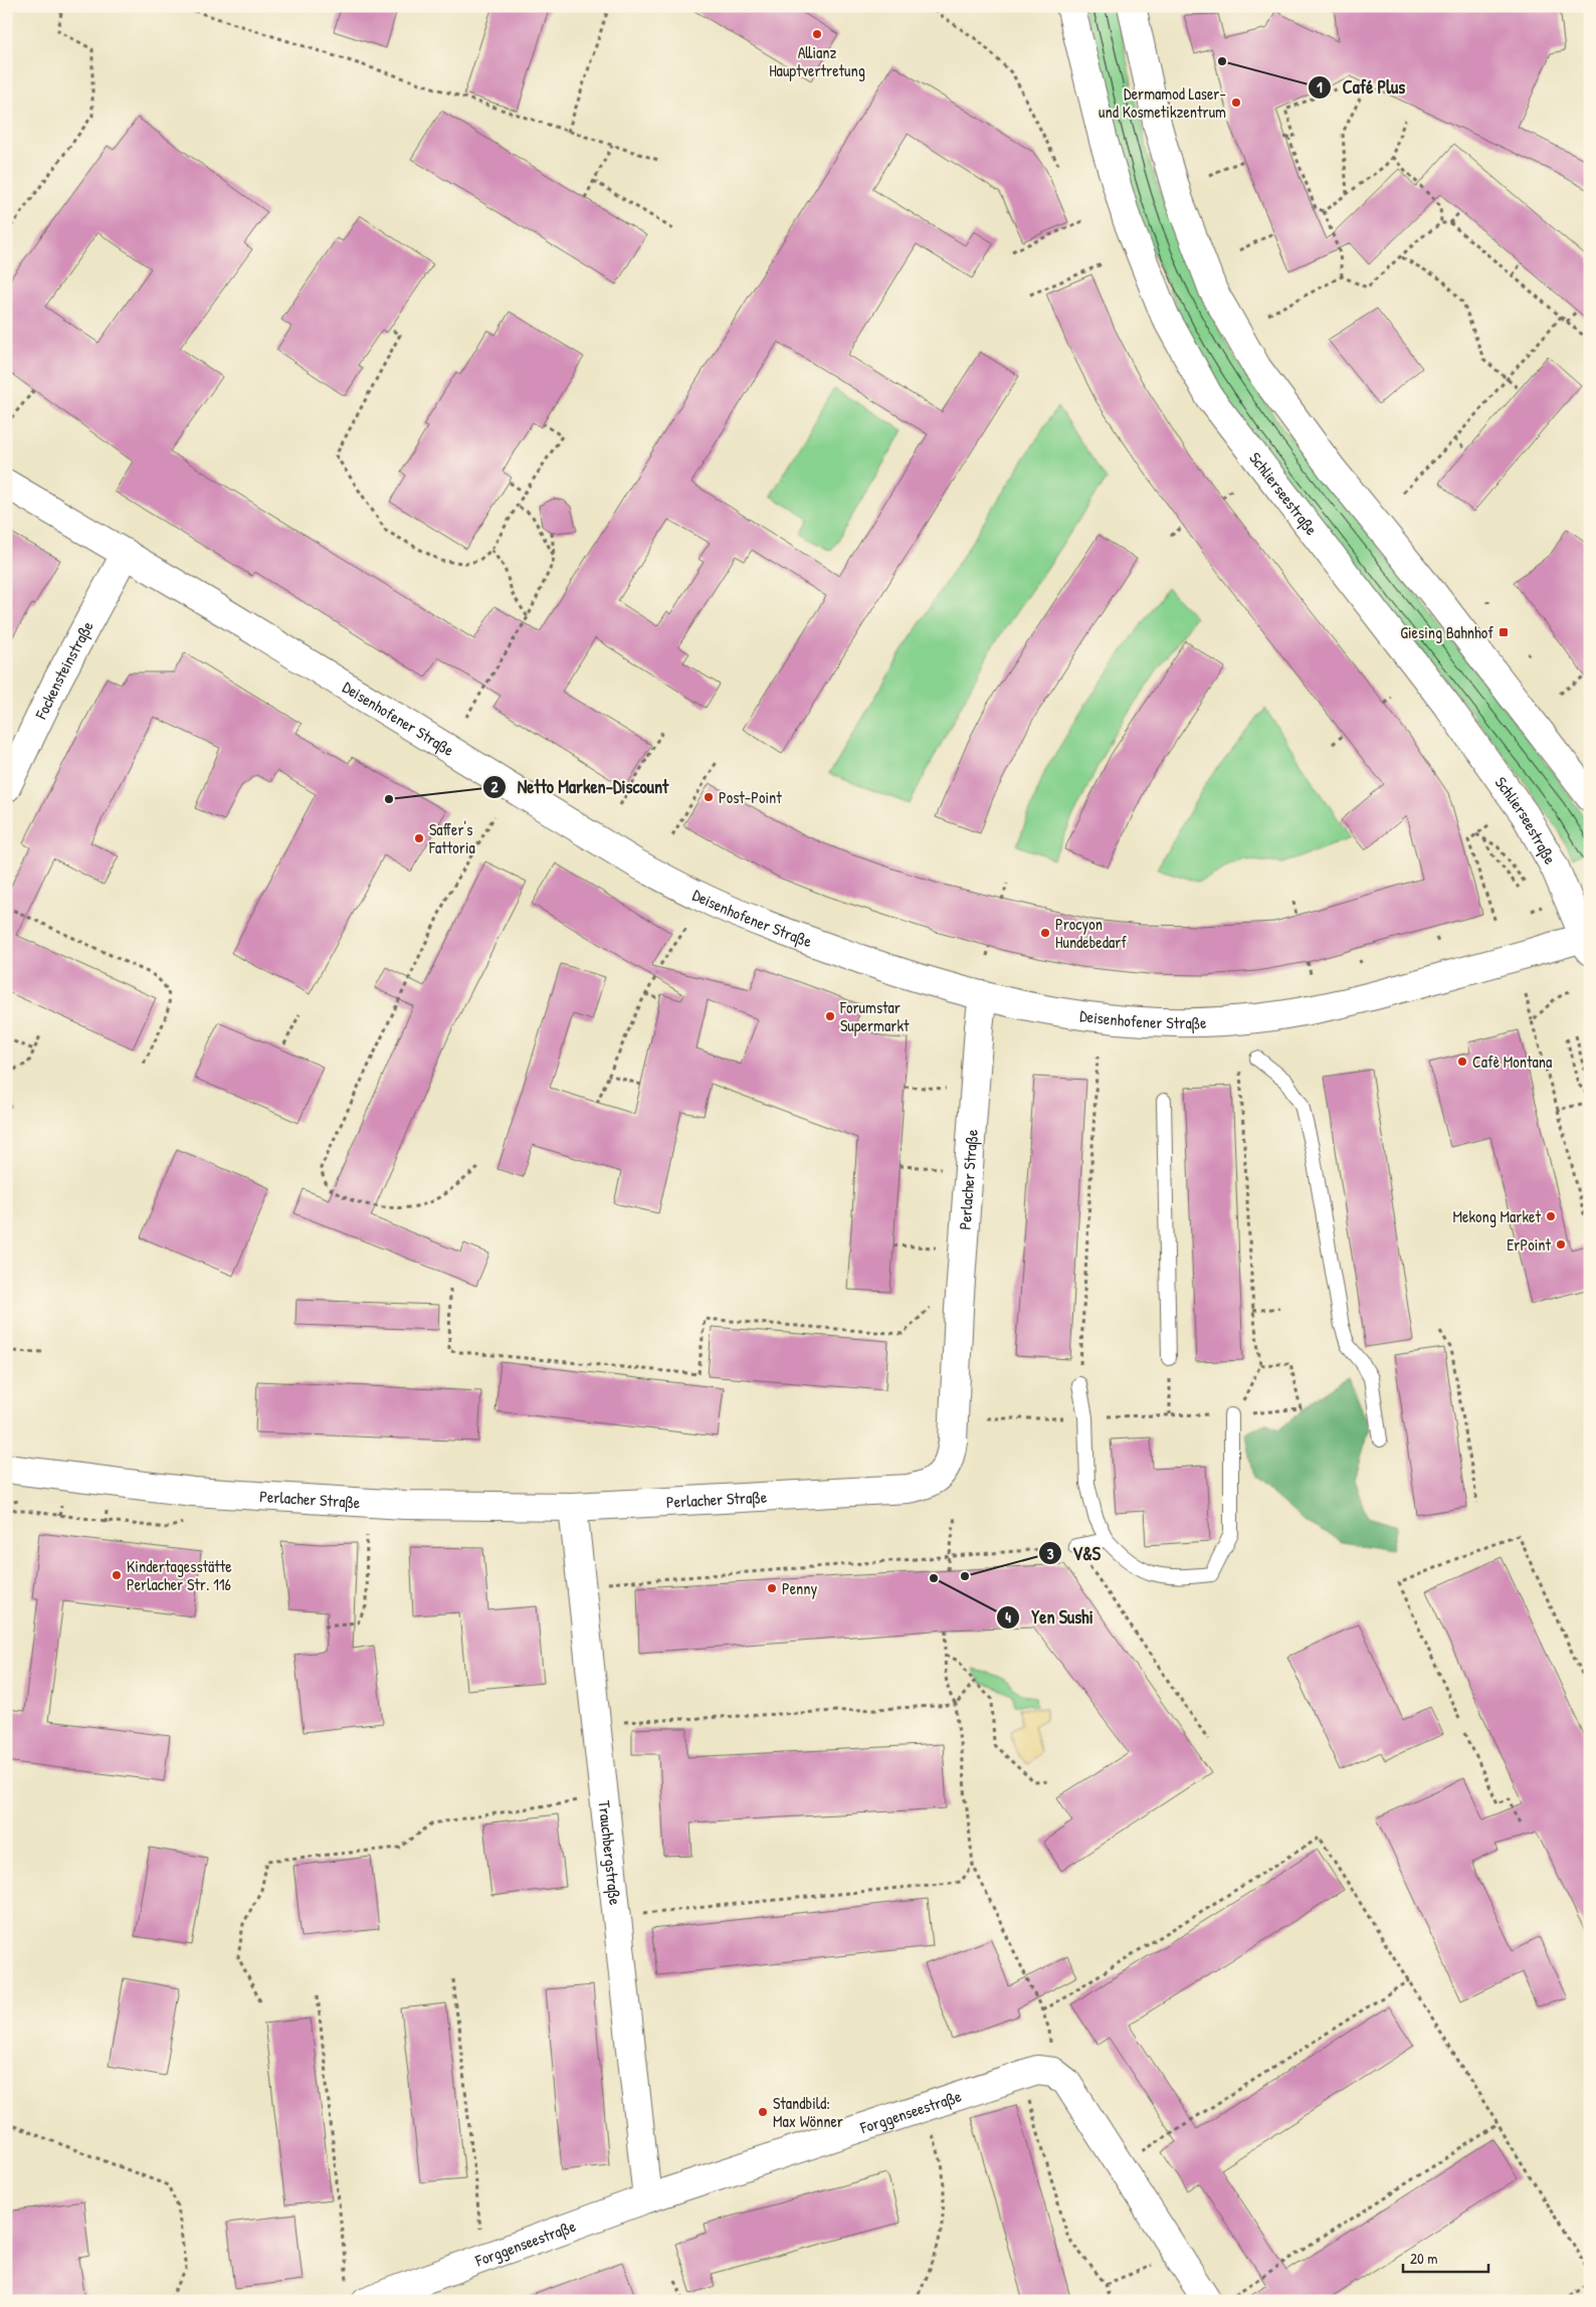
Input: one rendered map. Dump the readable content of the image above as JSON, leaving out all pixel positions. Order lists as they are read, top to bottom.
{
  "streets": {
    "street": [
      "Schlierseestraße",
      "Fockensteinstraße",
      "Deisenhofener Straße",
      "Perlacher Straße",
      "Trauchbergstraße",
      "Forggenseestraße"
    ]
  },
  "crossings": [
    ["Schlierseestraße", "Deisenhofener Straße"],
    ["Fockensteinstraße", "Deisenhofener Straße"],
    ["Deisenhofener Straße", "Perlacher Straße"],
    ["Perlacher Straße", "Trauchbergstraße"],
    ["Trauchbergstraße", "Forggenseestraße"]
  ],
  "places": {
    "other": [
      "Allianz Hauptvertretung",
      "Café Plus",
      "Dermamod Laser- und Kosmetikzentrum",
      "Post-Point",
      "Netto Marken-Discount",
      "Saffer's Fattoria",
      "Procyon Hundebedarf",
      "Forumstar Supermarkt",
      "Cafè Montana",
      "Mekong Market",
      "ErPoint",
      "Kindertagesstätte Perlacher Str. 116",
      "V&S",
      "Yen Sushi",
      "Penny",
      "Standbild: Max Wönner"
    ],
    "transit": ["Giesing Bahnhof"]
  },
  "scale_bar": "20 m"
}
